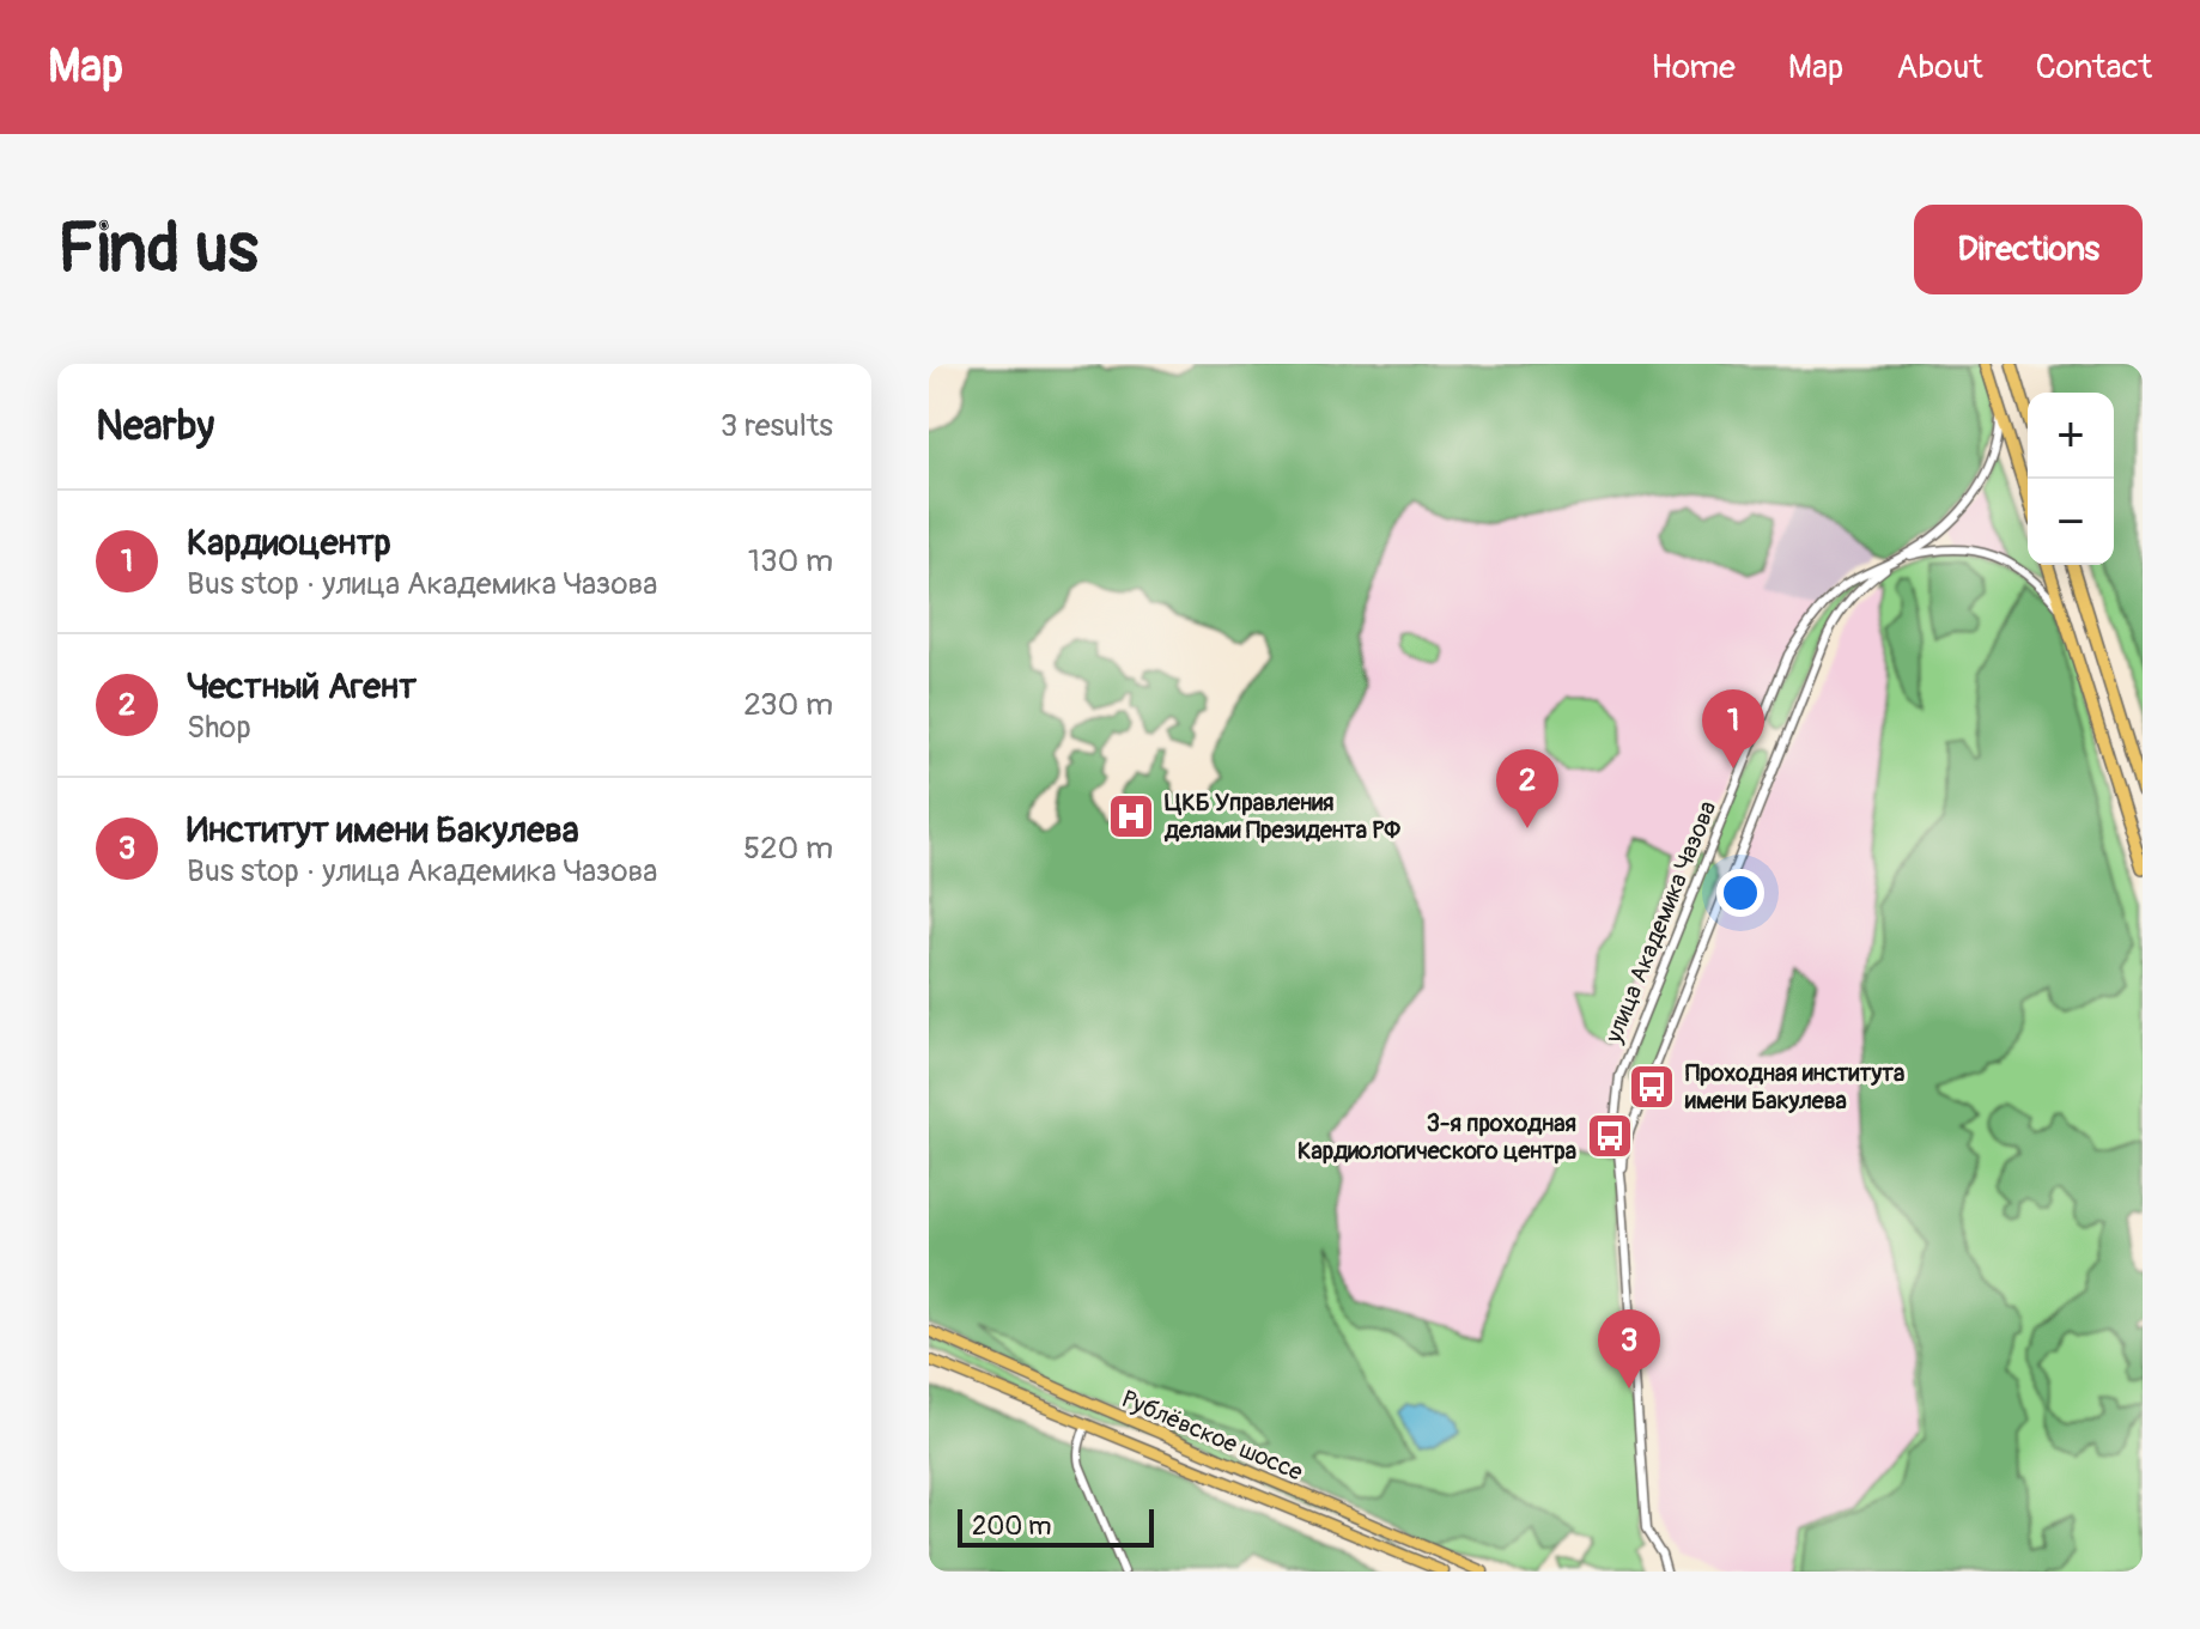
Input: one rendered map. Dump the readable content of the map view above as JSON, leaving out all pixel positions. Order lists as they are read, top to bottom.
{
  "streets": {
    "main road": ["Рублёвское шоссе"],
    "street": ["улица Академика Чазова"]
  },
  "places": {
    "hospital": ["ЦКБ Управления делами Президента РФ"],
    "bus stop": ["Проходная института имени Бакулева", "3-я проходная Кардиологического центра"]
  },
  "scale_bar": "200 m",
  "page": {
    "header": "Map",
    "nav": [
      "Home",
      "Map",
      "About",
      "Contact"
    ],
    "buttons": "Directions",
    "title": "Find us",
    "heading": ["Nearby", "3 results"],
    "map_buttons": ["+", "−"],
    "list": [
      {
        "mark": "1",
        "name": "Кардиоцентр",
        "note": "Bus stop · улица Академика Чазова",
        "value": "130 m"
      },
      {
        "mark": "2",
        "name": "Честный Агент",
        "note": "Shop",
        "value": "230 m"
      },
      {
        "mark": "3",
        "name": "Институт имени Бакулева",
        "note": "Bus stop · улица Академика Чазова",
        "value": "520 m"
      }
    ],
    "pins": ["1", "2", "3"],
    "scale": "200 m"
  }
}
